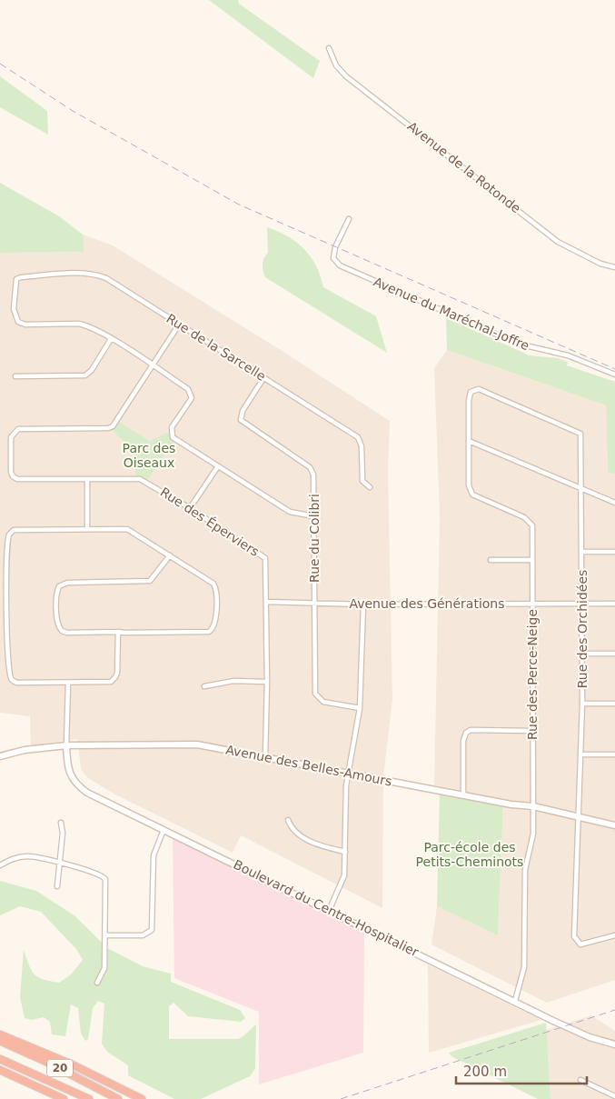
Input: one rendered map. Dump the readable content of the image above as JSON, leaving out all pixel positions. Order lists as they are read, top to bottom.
{
  "streets": {
    "highway": ["20"],
    "street": [
      "Avenue de la Rotonde",
      "Avenue du Maréchal-Joffre",
      "Rue de la Sarcelle",
      "Rue des Éperviers",
      "Rue du Colibri",
      "Avenue des Générations",
      "Rue des Orchidées",
      "Rue des Perce-Neige",
      "Avenue des Belles-Amours",
      "Boulevard du Centre-Hospitalier"
    ]
  },
  "crossings": [
    ["Rue de la Sarcelle", "Rue du Colibri"],
    ["Rue des Éperviers", "Avenue des Générations"],
    ["Rue des Éperviers", "Avenue des Belles-Amours"],
    ["Rue du Colibri", "Avenue des Générations"],
    ["Avenue des Générations", "Rue des Orchidées"],
    ["Avenue des Générations", "Rue des Perce-Neige"],
    ["Rue des Orchidées", "Rue des Perce-Neige"],
    ["Rue des Orchidées", "Avenue des Belles-Amours"],
    ["Rue des Perce-Neige", "Avenue des Belles-Amours"],
    ["Rue des Perce-Neige", "Boulevard du Centre-Hospitalier"],
    ["Avenue des Belles-Amours", "Boulevard du Centre-Hospitalier"]
  ],
  "parks": ["Parc des Oiseaux", "Parc-école des Petits-Cheminots"],
  "scale_bar": "200 m"
}
